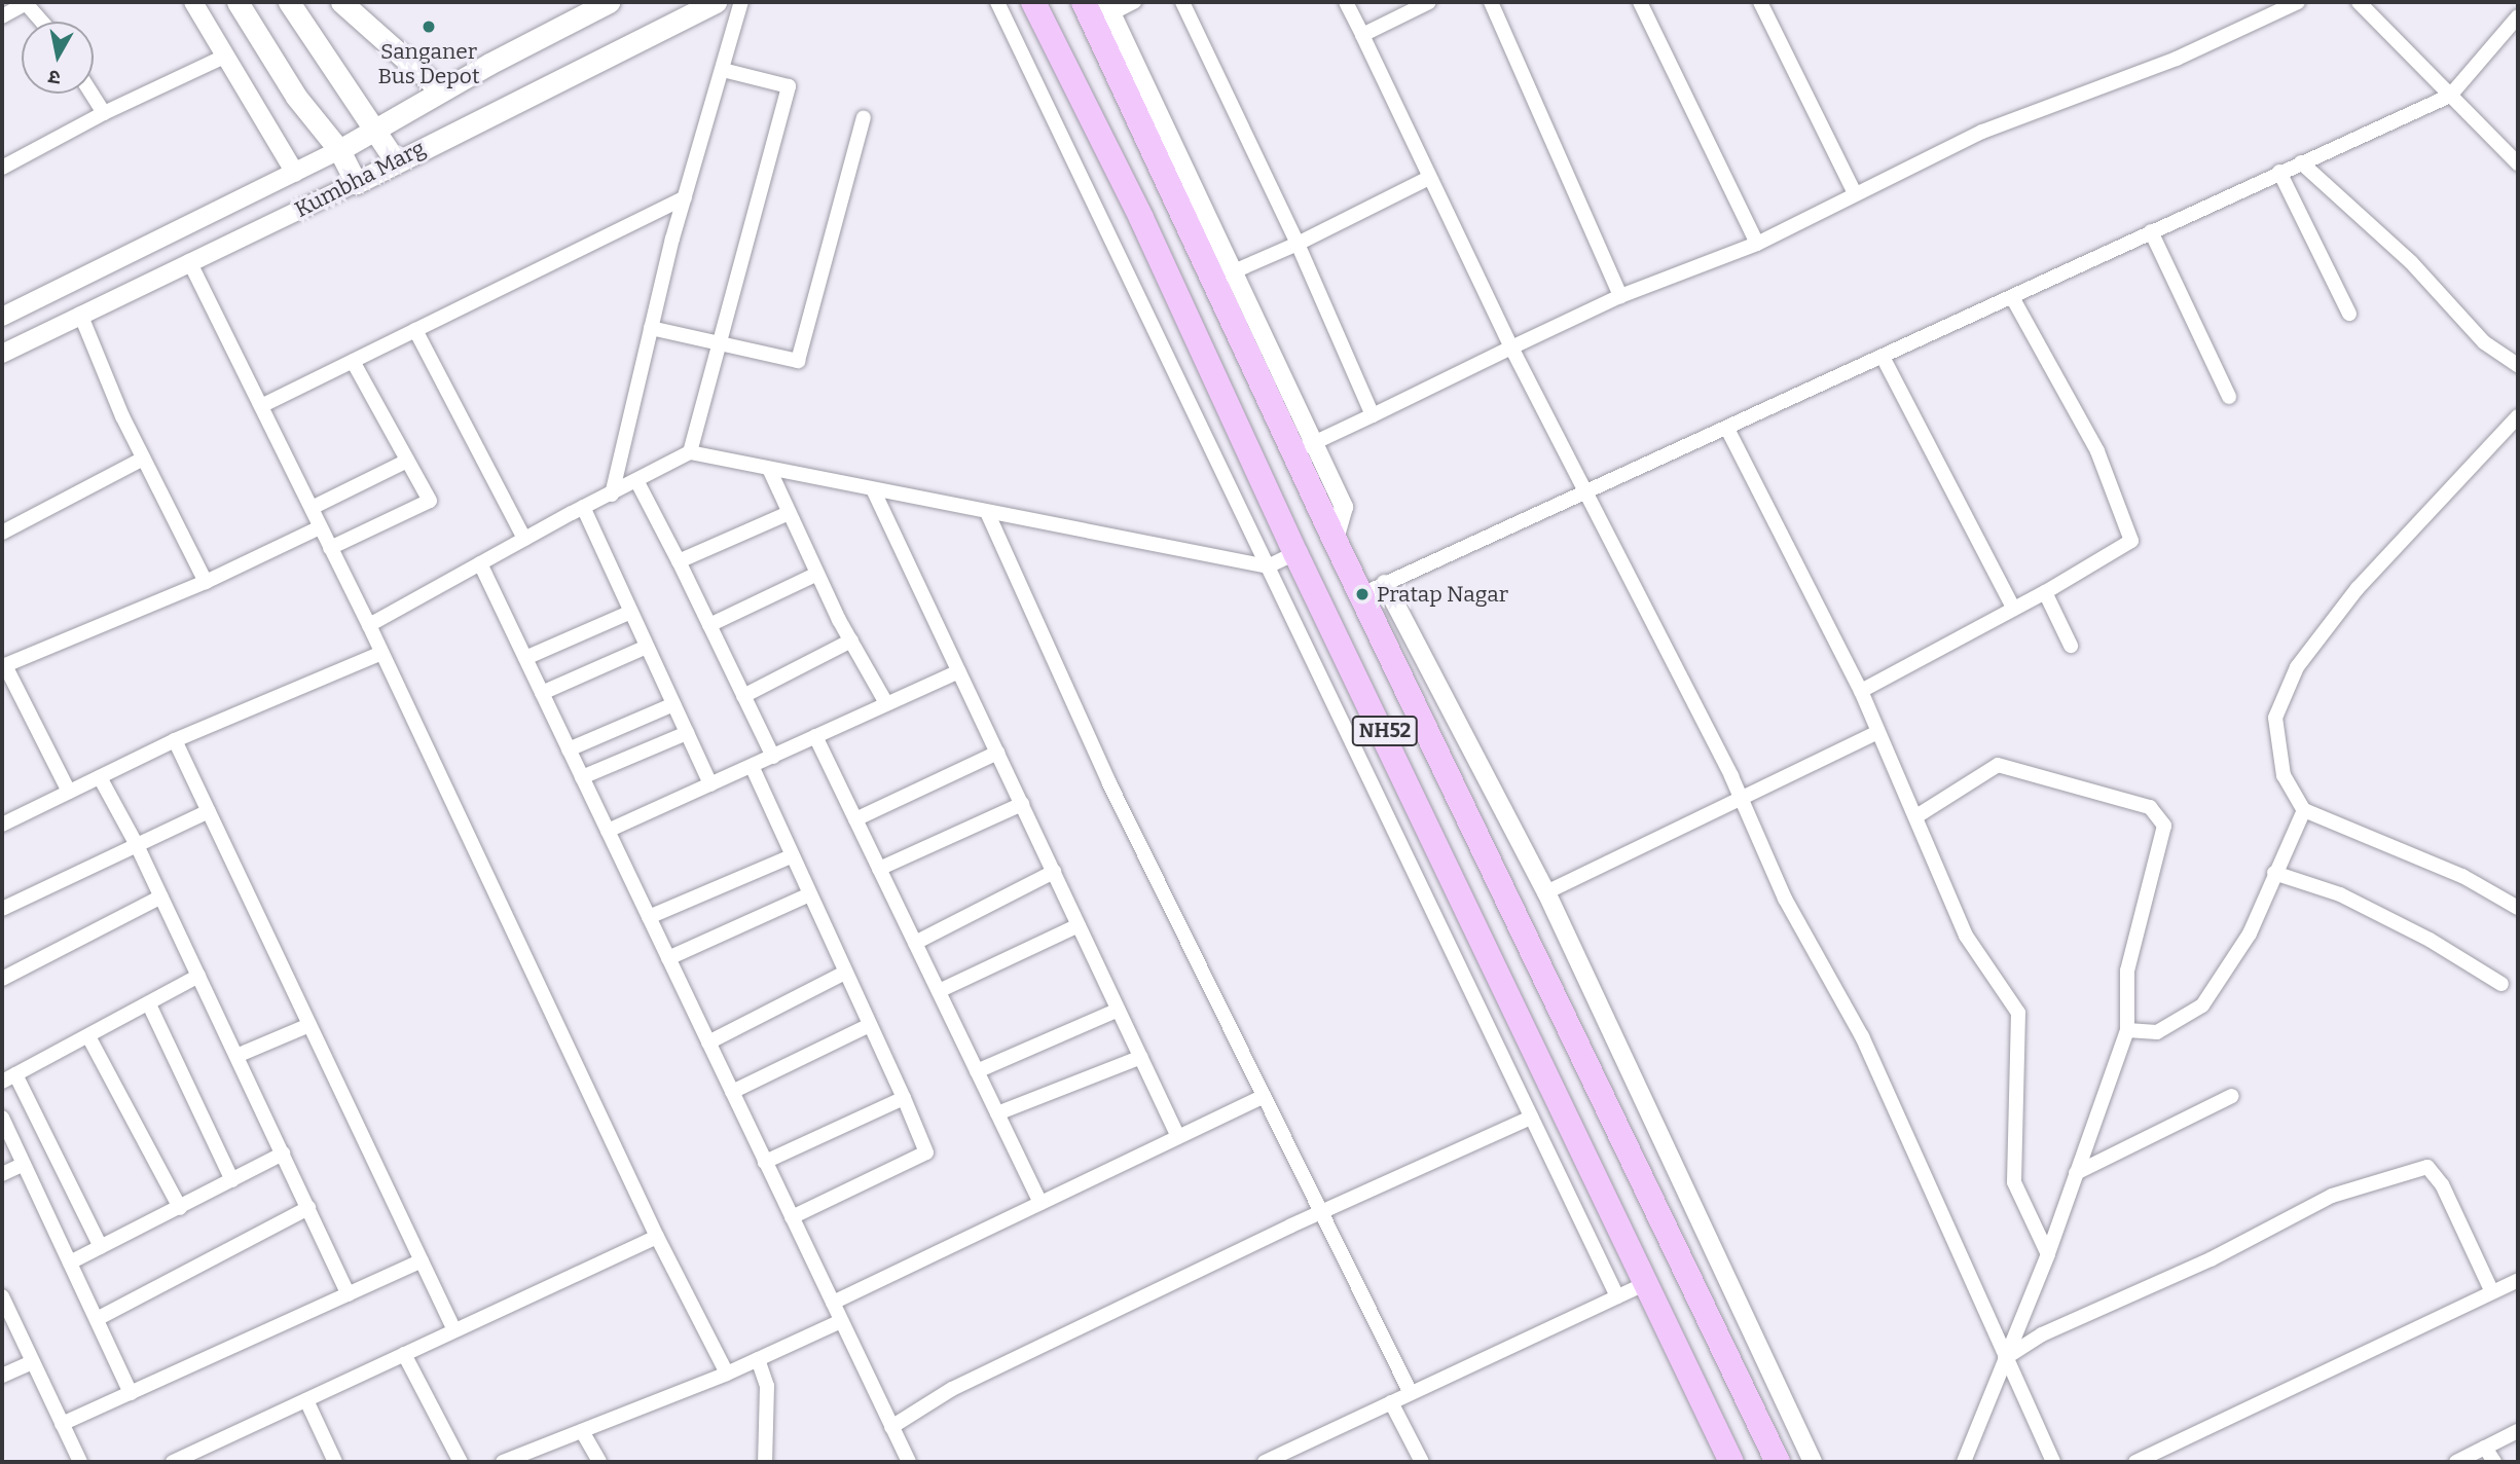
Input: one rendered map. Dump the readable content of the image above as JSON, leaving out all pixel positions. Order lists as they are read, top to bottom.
{
  "streets": {
    "highway": ["NH52"],
    "main road": ["Kumbha Marg"]
  },
  "places": ["Sanganer Bus Depot", "Pratap Nagar"],
  "north": "bottom"
}
